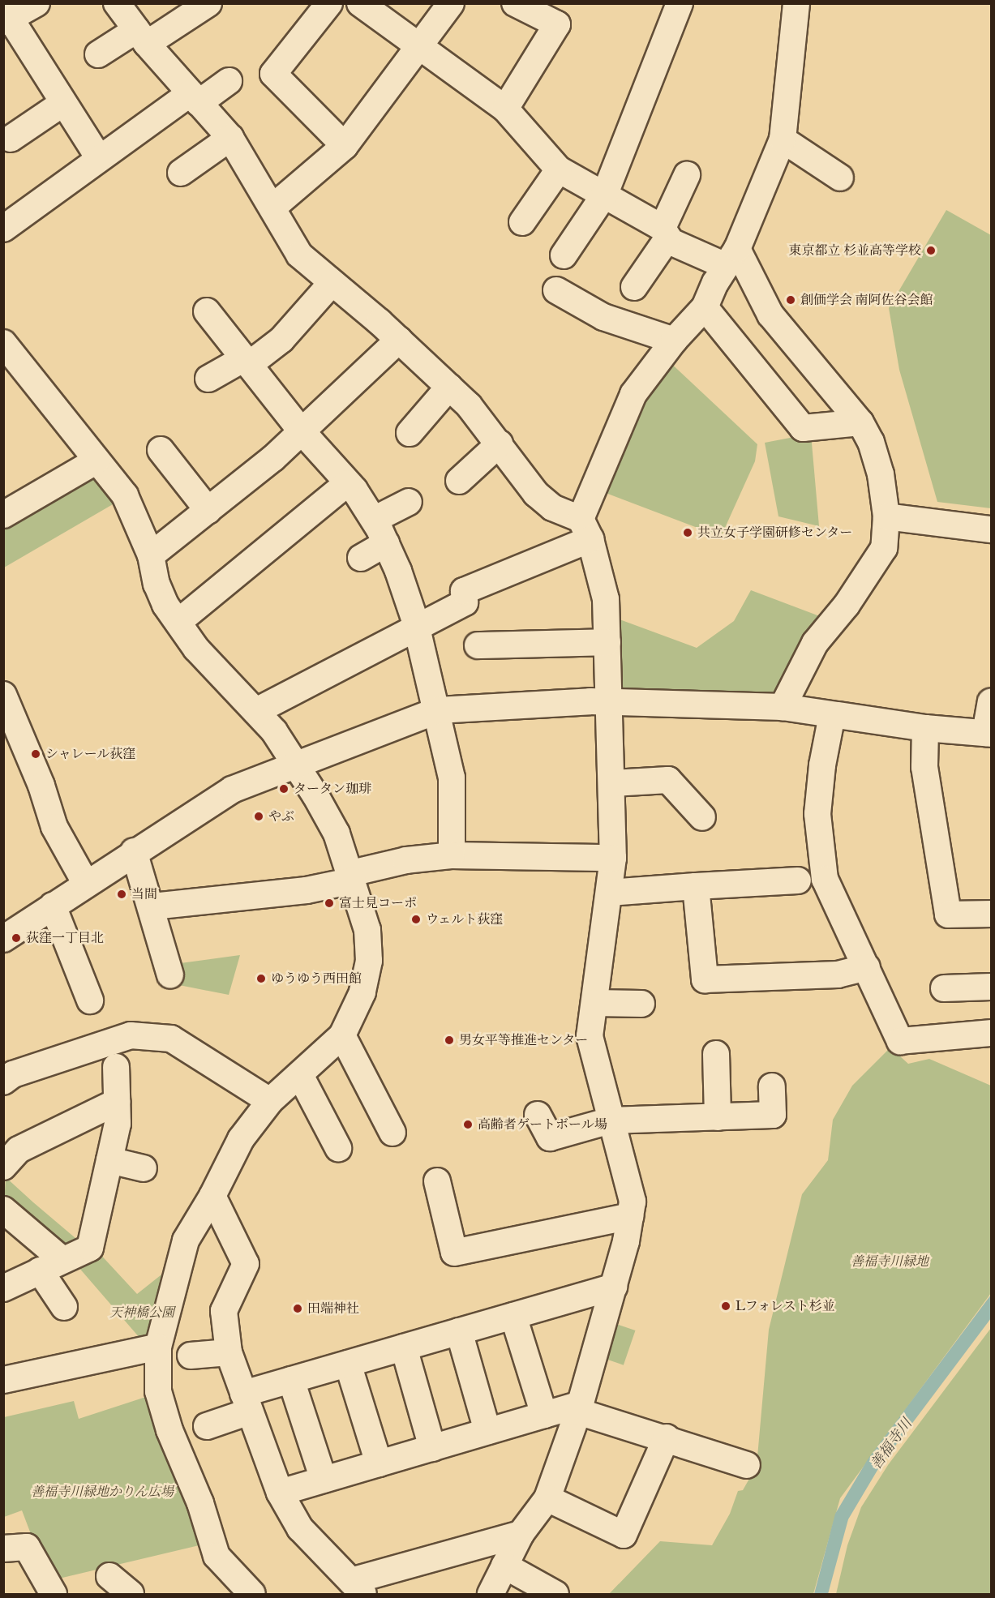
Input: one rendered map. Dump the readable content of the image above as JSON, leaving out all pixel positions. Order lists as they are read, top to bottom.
{
  "water": ["善福寺川"],
  "parks": ["善福寺川緑地", "天神橋公園", "善福寺川緑地かりん広場"],
  "places": [
    "東京都立 杉並高等学校",
    "創価学会 南阿佐谷会館",
    "共立女子学園研修センター",
    "シャレール荻窪",
    "タータン珈琲",
    "やぶ",
    "当間",
    "富士見コーポ",
    "ウェルト荻窪",
    "荻窪一丁目北",
    "ゆうゆう西田館",
    "男女平等推進センター",
    "高齢者ゲートボール場",
    "Lフォレスト杉並",
    "田端神社"
  ]
}
